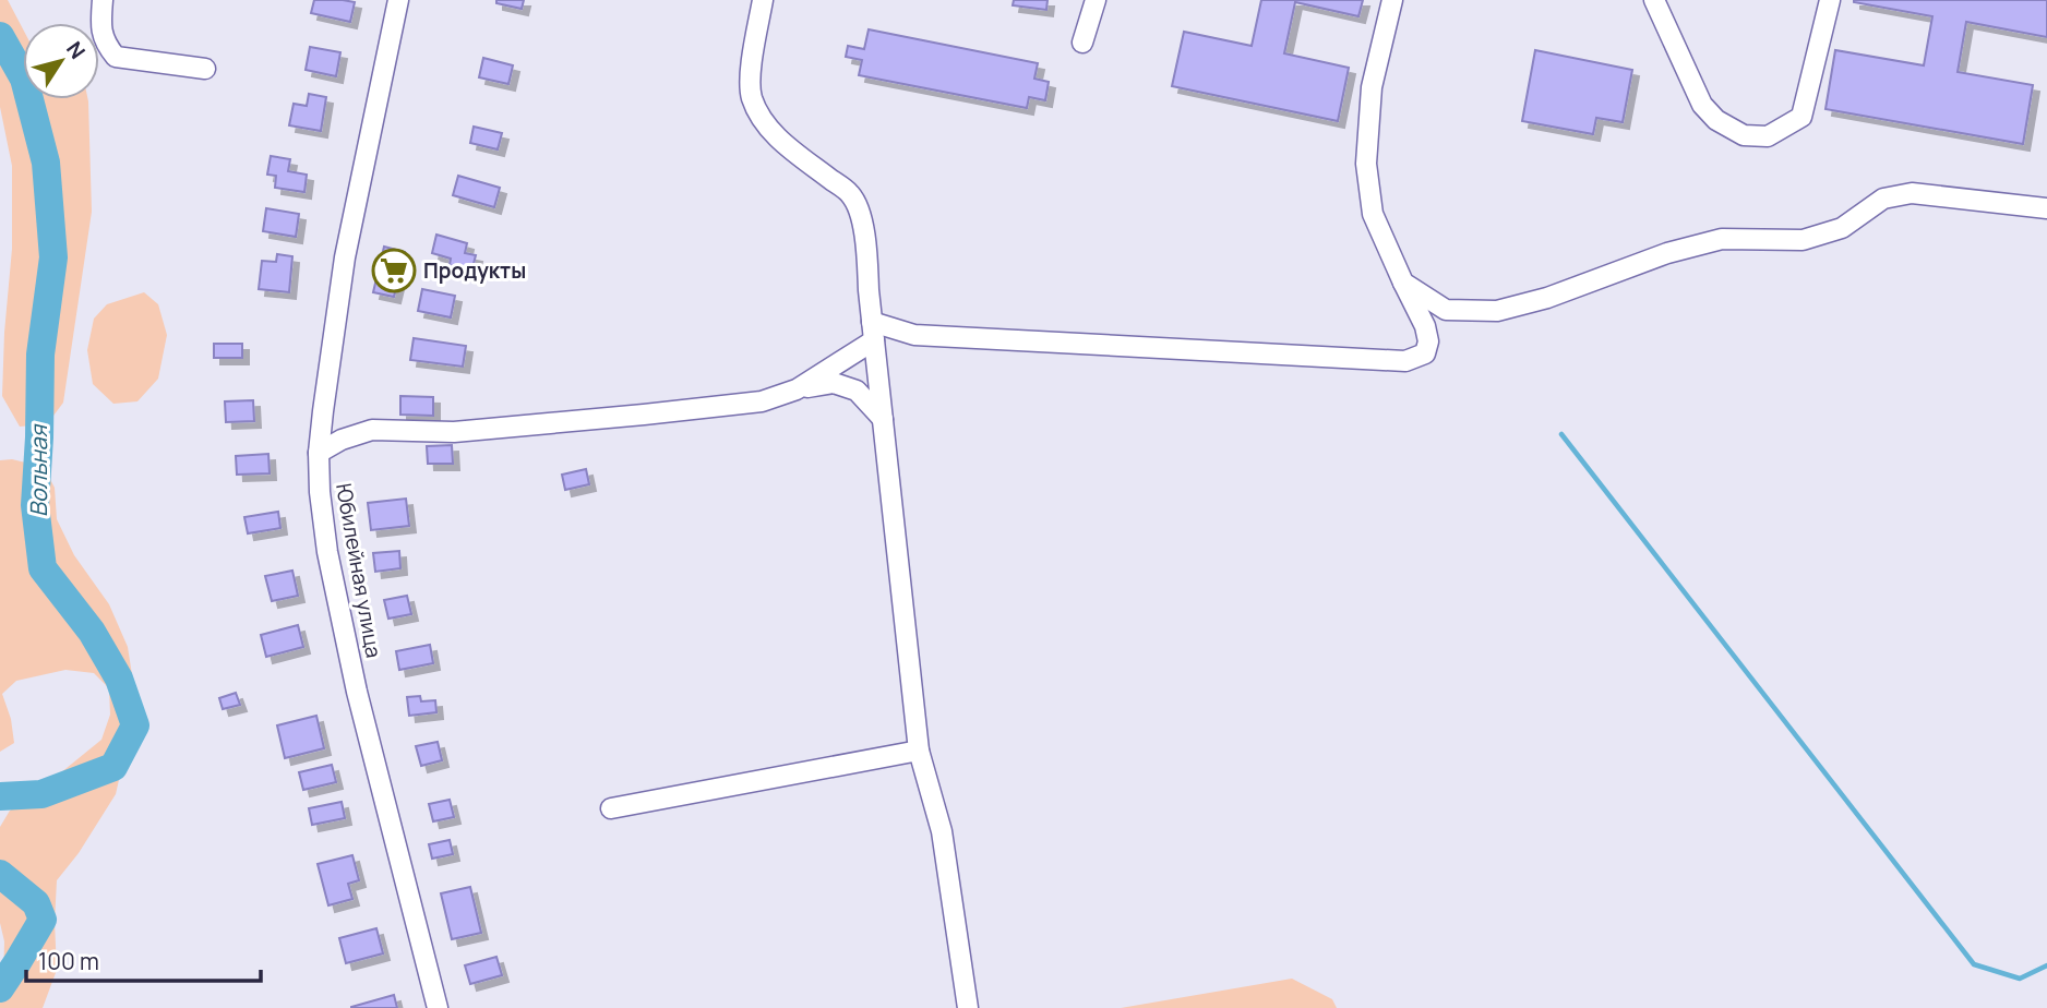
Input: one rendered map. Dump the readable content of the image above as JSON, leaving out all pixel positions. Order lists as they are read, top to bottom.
{
  "streets": {
    "street": ["Юбилейная улица"]
  },
  "water": ["Вольная"],
  "places": {
    "supermarket": ["Продукты"]
  },
  "scale_bar": "100 m",
  "north": "top right"
}
